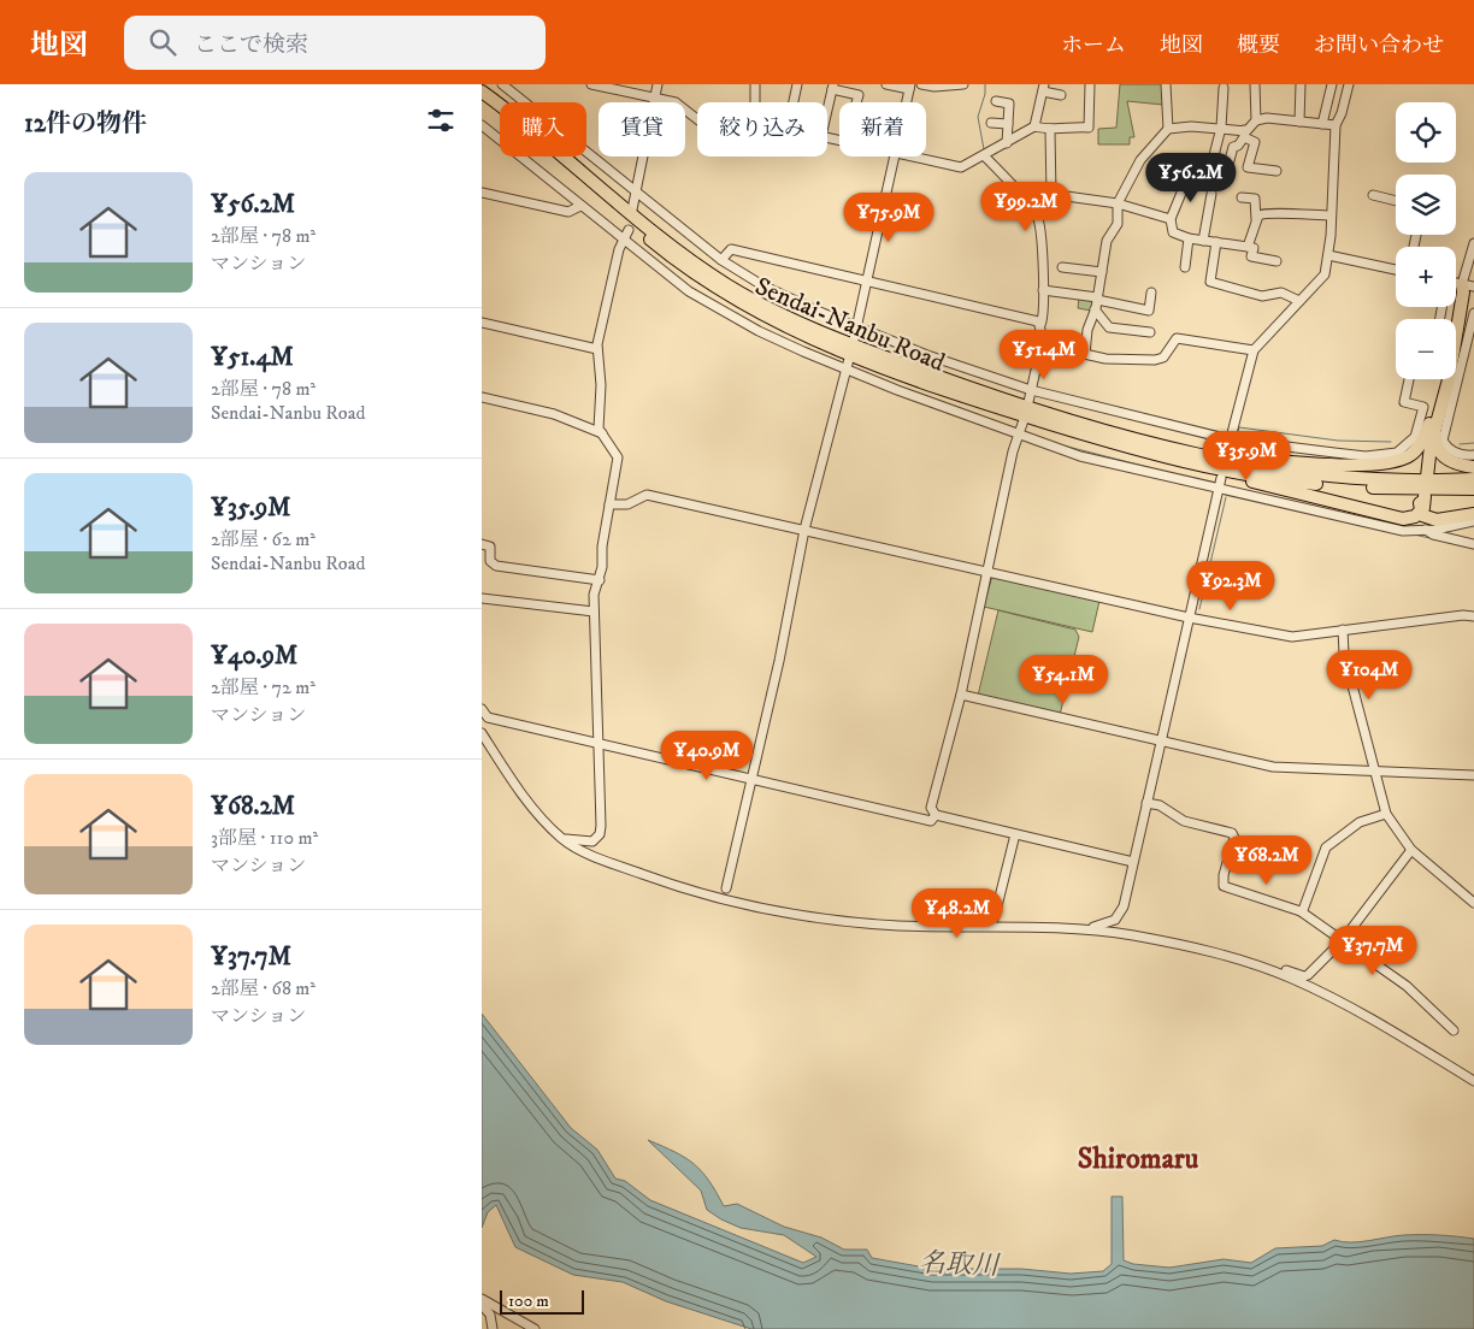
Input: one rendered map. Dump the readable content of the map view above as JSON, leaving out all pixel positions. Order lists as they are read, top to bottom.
{
  "streets": {
    "highway": ["Sendai-Nanbu Road"]
  },
  "districts": ["Shiromaru"],
  "water": ["名取川"],
  "scale_bar": "100 m",
  "page": {
    "header": "地図",
    "search": "ここで検索",
    "nav": [
      "ホーム",
      "地図",
      "概要",
      "お問い合わせ"
    ],
    "heading": "12件の物件",
    "map_buttons": ["+", "−"],
    "chip": [
      "購入",
      "賃貸",
      "絞り込み",
      "新着"
    ],
    "price": [
      "¥56.2M",
      "¥99.2M",
      "¥75.9M",
      "¥51.4M",
      "¥35.9M",
      "¥92.3M",
      "¥104M",
      "¥54.1M",
      "¥40.9M",
      "¥68.2M",
      "¥48.2M",
      "¥37.7M"
    ],
    "list": [
      {
        "name": "¥56.2M",
        "note": "2部屋 · 78 m² · マンション"
      },
      {
        "name": "¥51.4M",
        "note": "2部屋 · 78 m² · Sendai-Nanbu Road"
      },
      {
        "name": "¥35.9M",
        "note": "2部屋 · 62 m² · Sendai-Nanbu Road"
      },
      {
        "name": "¥40.9M",
        "note": "2部屋 · 72 m² · マンション"
      },
      {
        "name": "¥68.2M",
        "note": "3部屋 · 110 m² · マンション"
      },
      {
        "name": "¥37.7M",
        "note": "2部屋 · 68 m² · マンション"
      }
    ],
    "scale": "100 m"
  }
}
